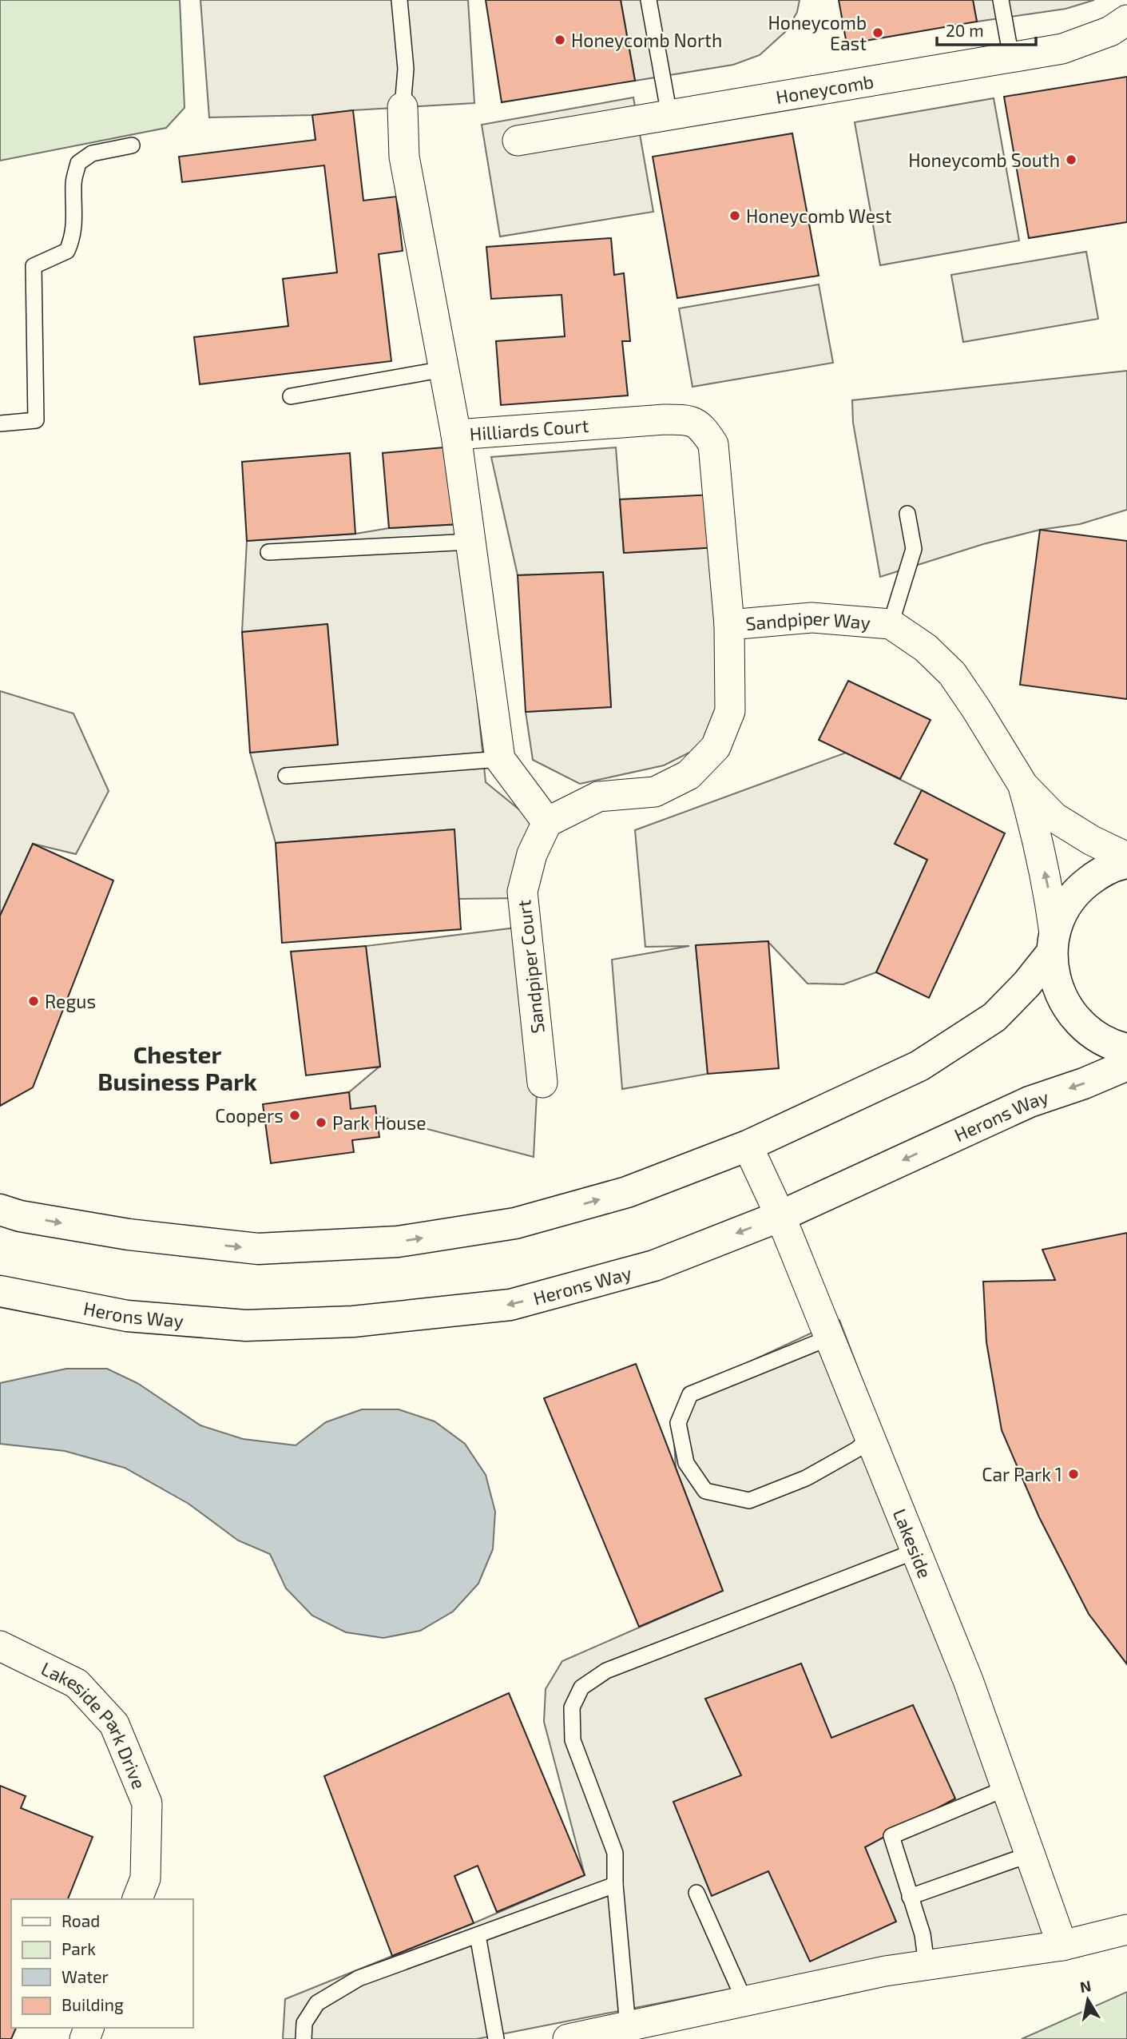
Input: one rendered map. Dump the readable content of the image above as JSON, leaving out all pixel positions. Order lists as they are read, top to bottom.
{
  "streets": {
    "street": [
      "Honeycomb",
      "Hilliards Court",
      "Sandpiper Way",
      "Sandpiper Court",
      "Herons Way",
      "Lakeside",
      "Lakeside Park Drive"
    ]
  },
  "crossings": [
    ["Hilliards Court", "Sandpiper Way"],
    ["Hilliards Court", "Sandpiper Court"],
    ["Sandpiper Way", "Sandpiper Court"],
    ["Herons Way", "Lakeside"]
  ],
  "districts": ["Chester Business Park"],
  "places": [
    "Honeycomb East",
    "Honeycomb North",
    "Honeycomb South",
    "Honeycomb West",
    "Regus",
    "Coopers",
    "Park House",
    "Car Park 1"
  ],
  "legend": [
    "Road",
    "Park",
    "Water",
    "Building"
  ],
  "scale_bar": "20 m",
  "north": "top"
}
